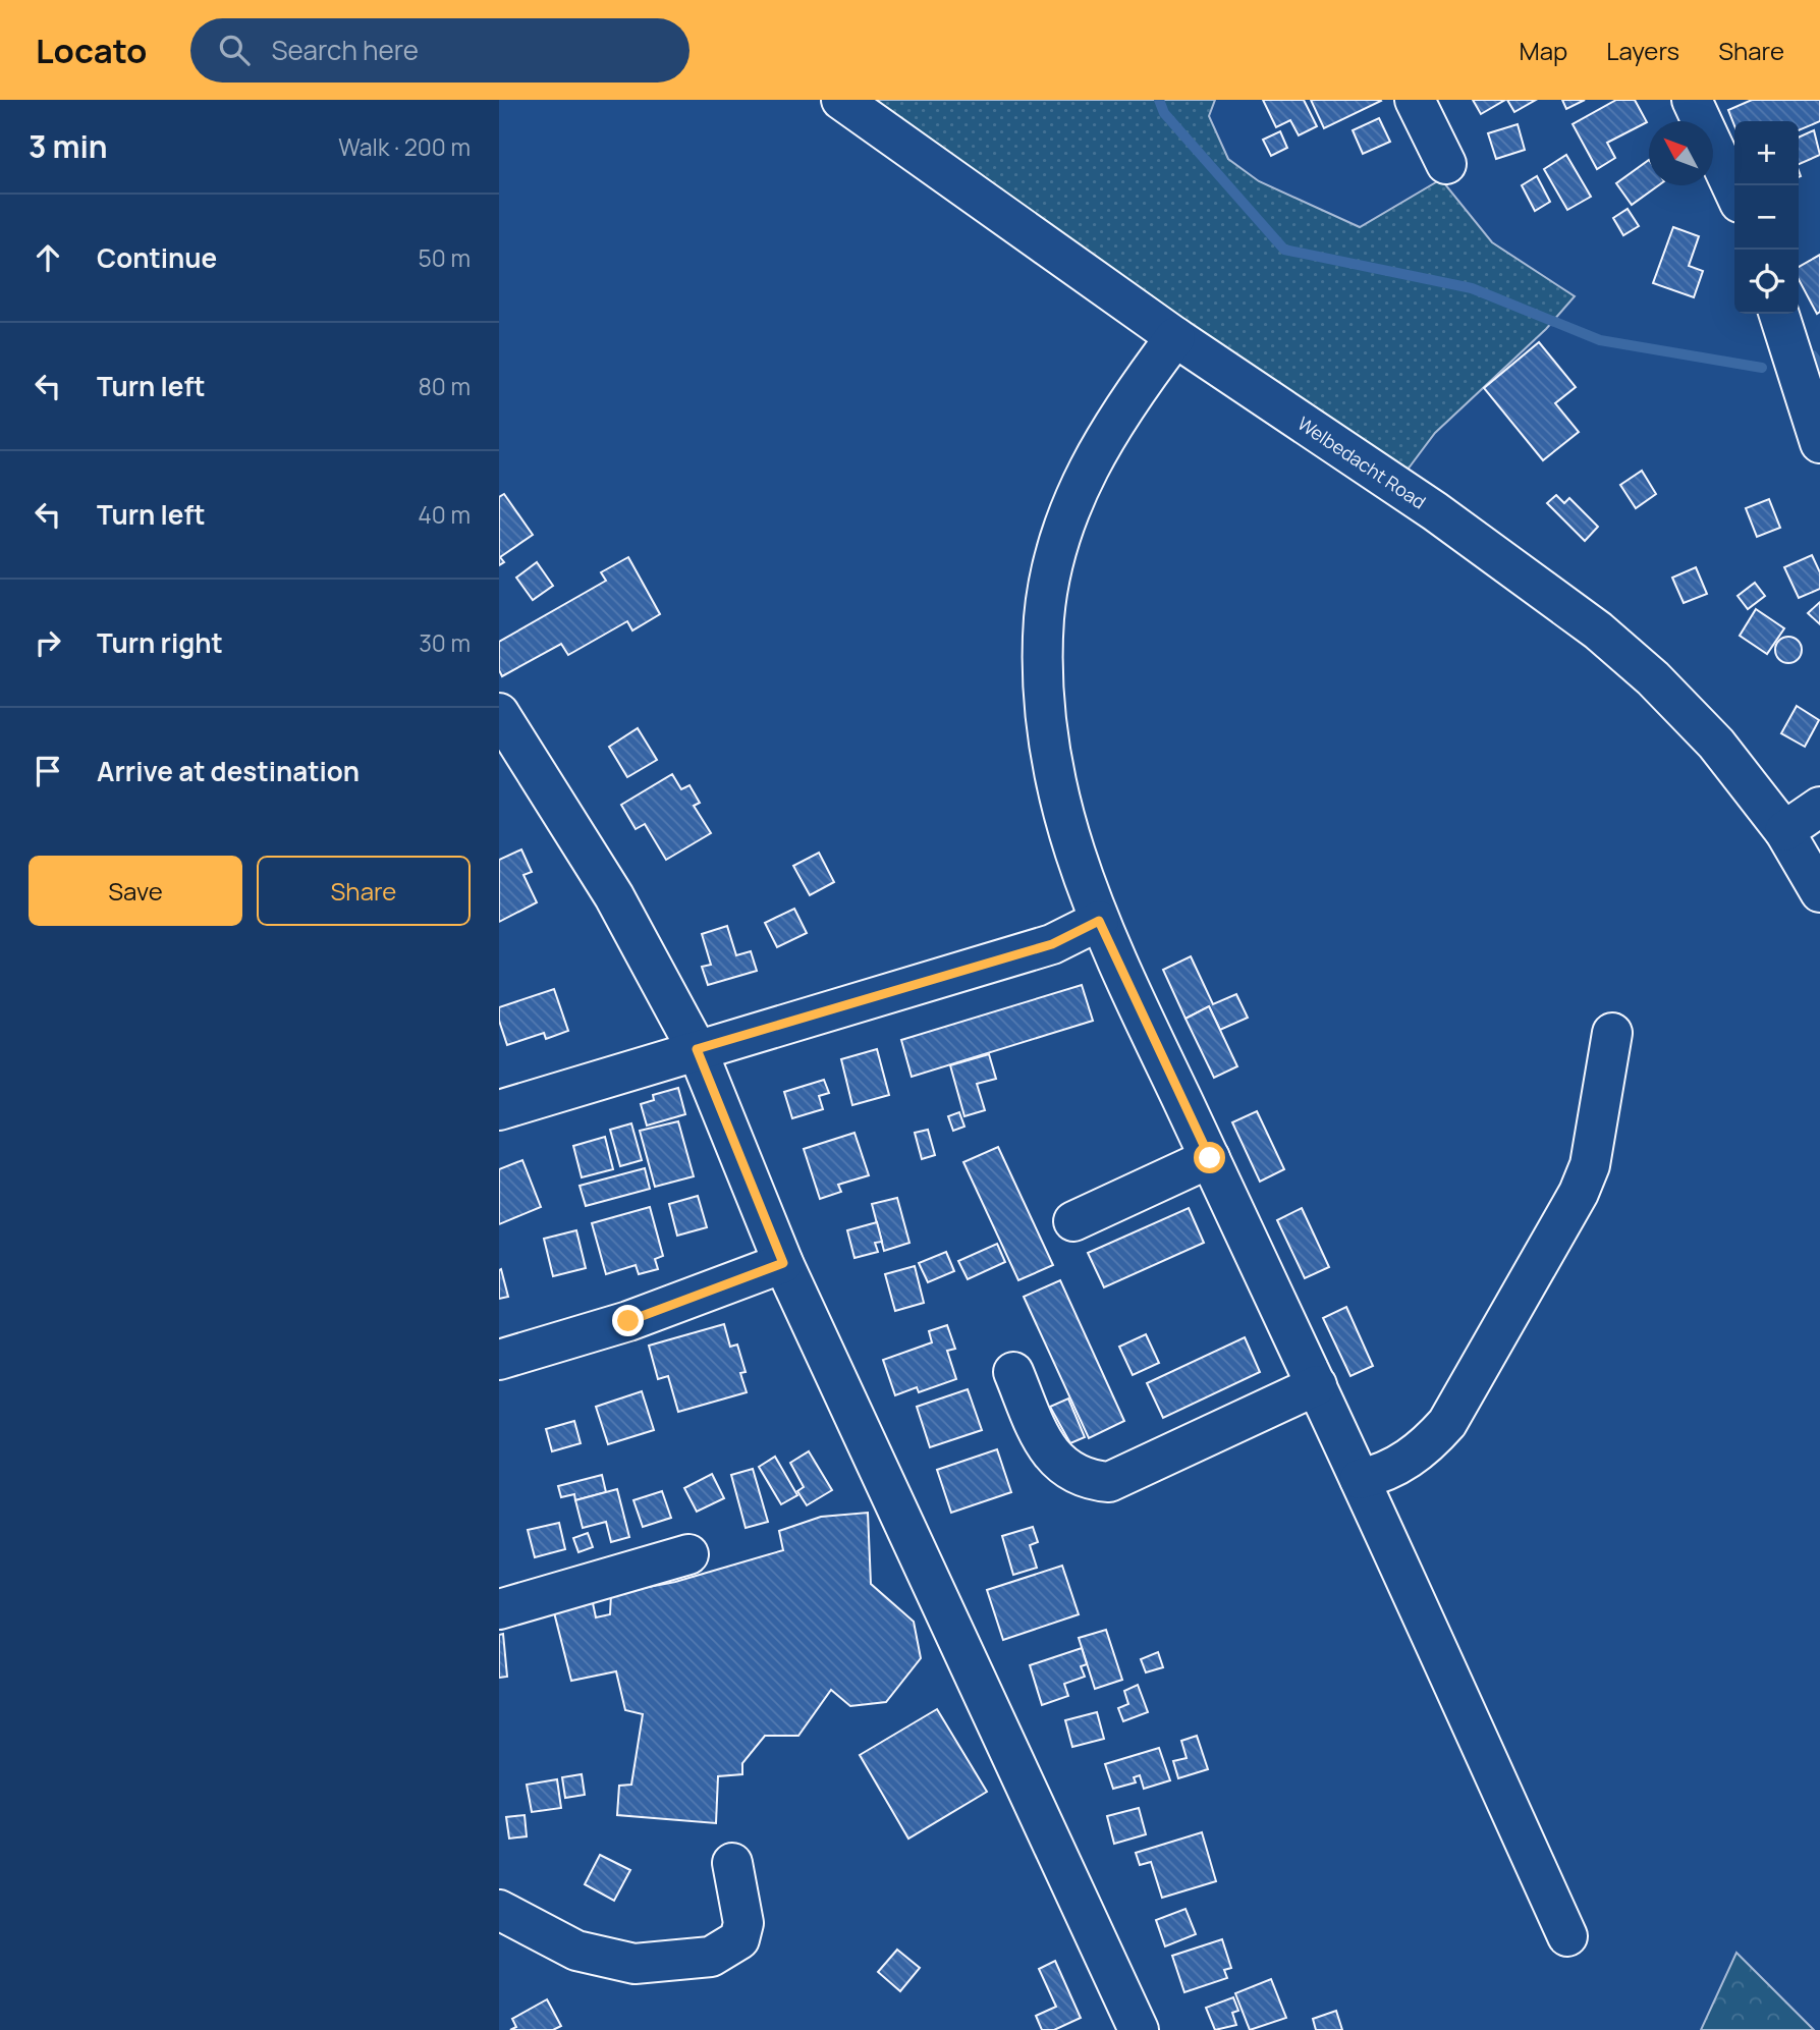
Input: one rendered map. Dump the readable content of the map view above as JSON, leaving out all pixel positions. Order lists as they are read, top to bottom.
{
  "streets": {
    "street": ["Welbedacht Road"]
  },
  "north": "top left",
  "page": {
    "header": "Locato",
    "search": "Search here",
    "nav": ["Map", "Layers", "Share"],
    "heading": ["3 min", "Walk · 200 m"],
    "map_buttons": ["+", "−"],
    "list": [
      ["Continue", "50 m"],
      ["Turn left", "80 m"],
      ["Turn left", "40 m"],
      ["Turn right", "30 m"],
      "Arrive at destination"
    ],
    "buttons": ["Save", "Share"]
  }
}
